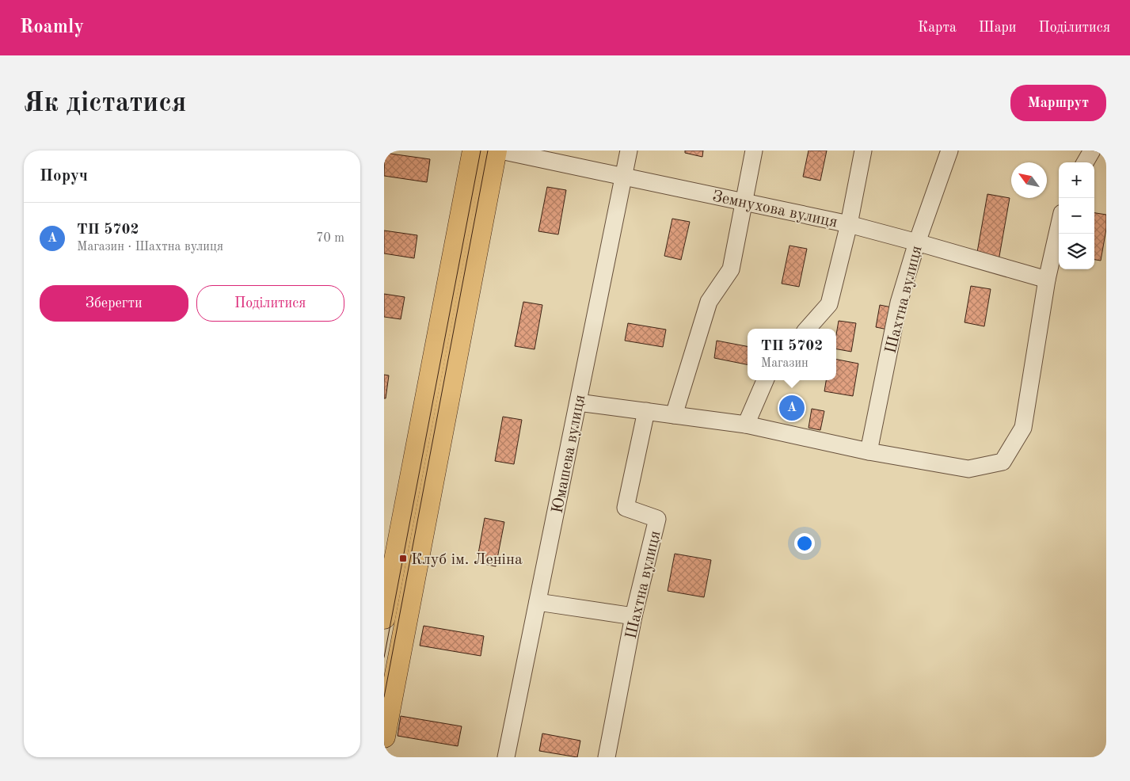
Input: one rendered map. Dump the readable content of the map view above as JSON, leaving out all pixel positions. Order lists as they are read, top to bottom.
{
  "streets": {
    "street": ["Земнухова вулиця", "Шахтна вулиця", "Юмашева вулиця"]
  },
  "crossings": [
    ["Земнухова вулиця", "Шахтна вулиця"],
    ["Земнухова вулиця", "Юмашева вулиця"]
  ],
  "places": {
    "transit": ["Клуб ім. Леніна"]
  },
  "north": "top left",
  "page": {
    "header": "Roamly",
    "nav": ["Карта", "Шари", "Поділитися"],
    "buttons": [
      "Маршрут",
      ["Зберегти", "Поділитися"]
    ],
    "title": "Як дістатися",
    "heading": "Поруч",
    "map_buttons": ["+", "−"],
    "list": [
      {
        "mark": "A",
        "name": "ТП 5702",
        "note": "Магазин · Шахтна вулиця",
        "value": "70 m"
      }
    ],
    "popup": ["ТП 5702", "Магазин"],
    "pins": "A"
  }
}
